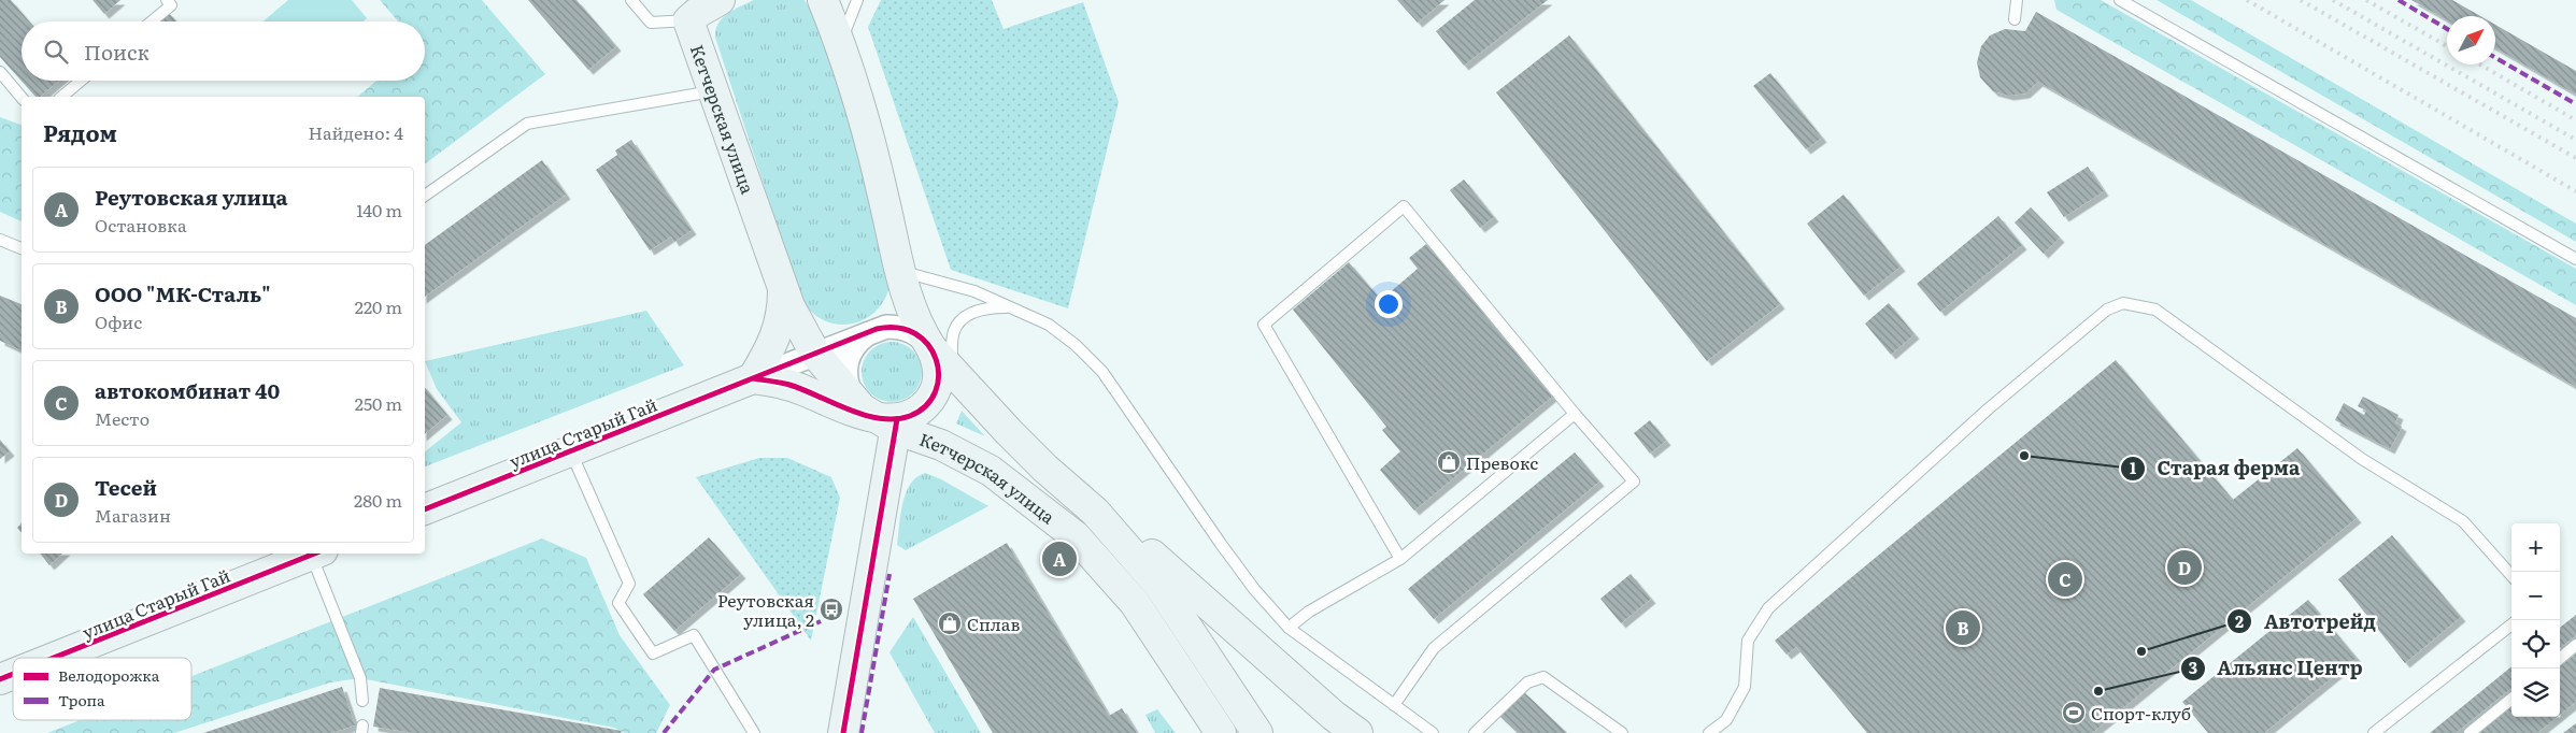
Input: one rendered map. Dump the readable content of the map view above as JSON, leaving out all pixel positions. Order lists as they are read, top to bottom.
{
  "streets": {
    "main road": ["Кетчерская улица", "улица Старый Гай"]
  },
  "crossings": [
    ["Кетчерская улица", "улица Старый Гай"]
  ],
  "places": {
    "other": ["Старая ферма", "Автотрейд", "Альянс Центр"],
    "shop": ["Превокс", "Сплав"],
    "bus stop": ["Реутовская улица, 2"],
    "sports": ["Спорт-клуб"]
  },
  "legend": ["Велодорожка", "Тропа"],
  "north": "top right",
  "page": {
    "search": "Поиск",
    "heading": ["Рядом", "Найдено: 4"],
    "list": [
      {
        "mark": "A",
        "name": "Реутовская улица",
        "note": "Остановка",
        "value": "140 m"
      },
      {
        "mark": "B",
        "name": "ООО \"МК-Сталь\"",
        "note": "Офис",
        "value": "220 m"
      },
      {
        "mark": "C",
        "name": "автокомбинат 40",
        "note": "Место",
        "value": "250 m"
      },
      {
        "mark": "D",
        "name": "Тесей",
        "note": "Магазин",
        "value": "280 m"
      }
    ],
    "map_buttons": ["+", "−"],
    "pins": [
      "A",
      "D",
      "C",
      "B"
    ]
  }
}
